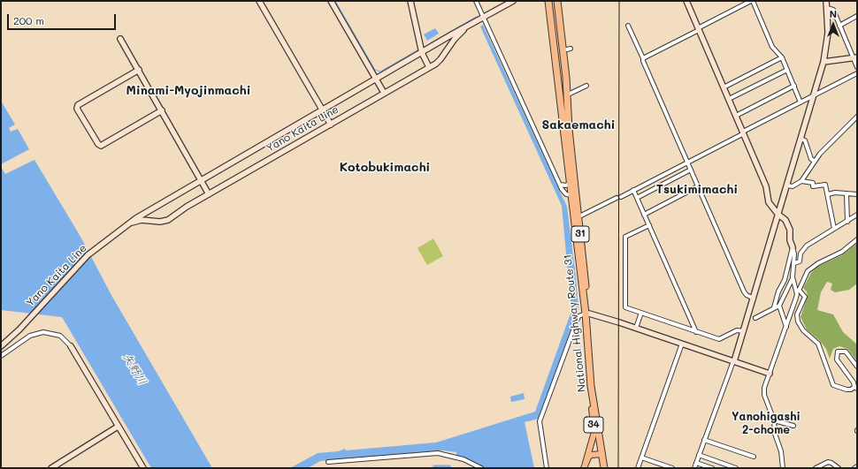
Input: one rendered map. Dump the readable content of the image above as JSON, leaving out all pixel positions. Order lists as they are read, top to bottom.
{
  "streets": {
    "highway": ["31", "National Highway Route 31"],
    "main road": ["34"],
    "street": ["Yano Kaita Line"]
  },
  "crossings": [
    ["National Highway Route 31", "34"]
  ],
  "districts": [
    "Minami-Myojinmachi",
    "Sakaemachi",
    "Kotobukimachi",
    "Tsukimimachi",
    "Yanohigashi 2-chome"
  ],
  "water": ["矢野川"],
  "scale_bar": "200 m",
  "north": "top"
}
